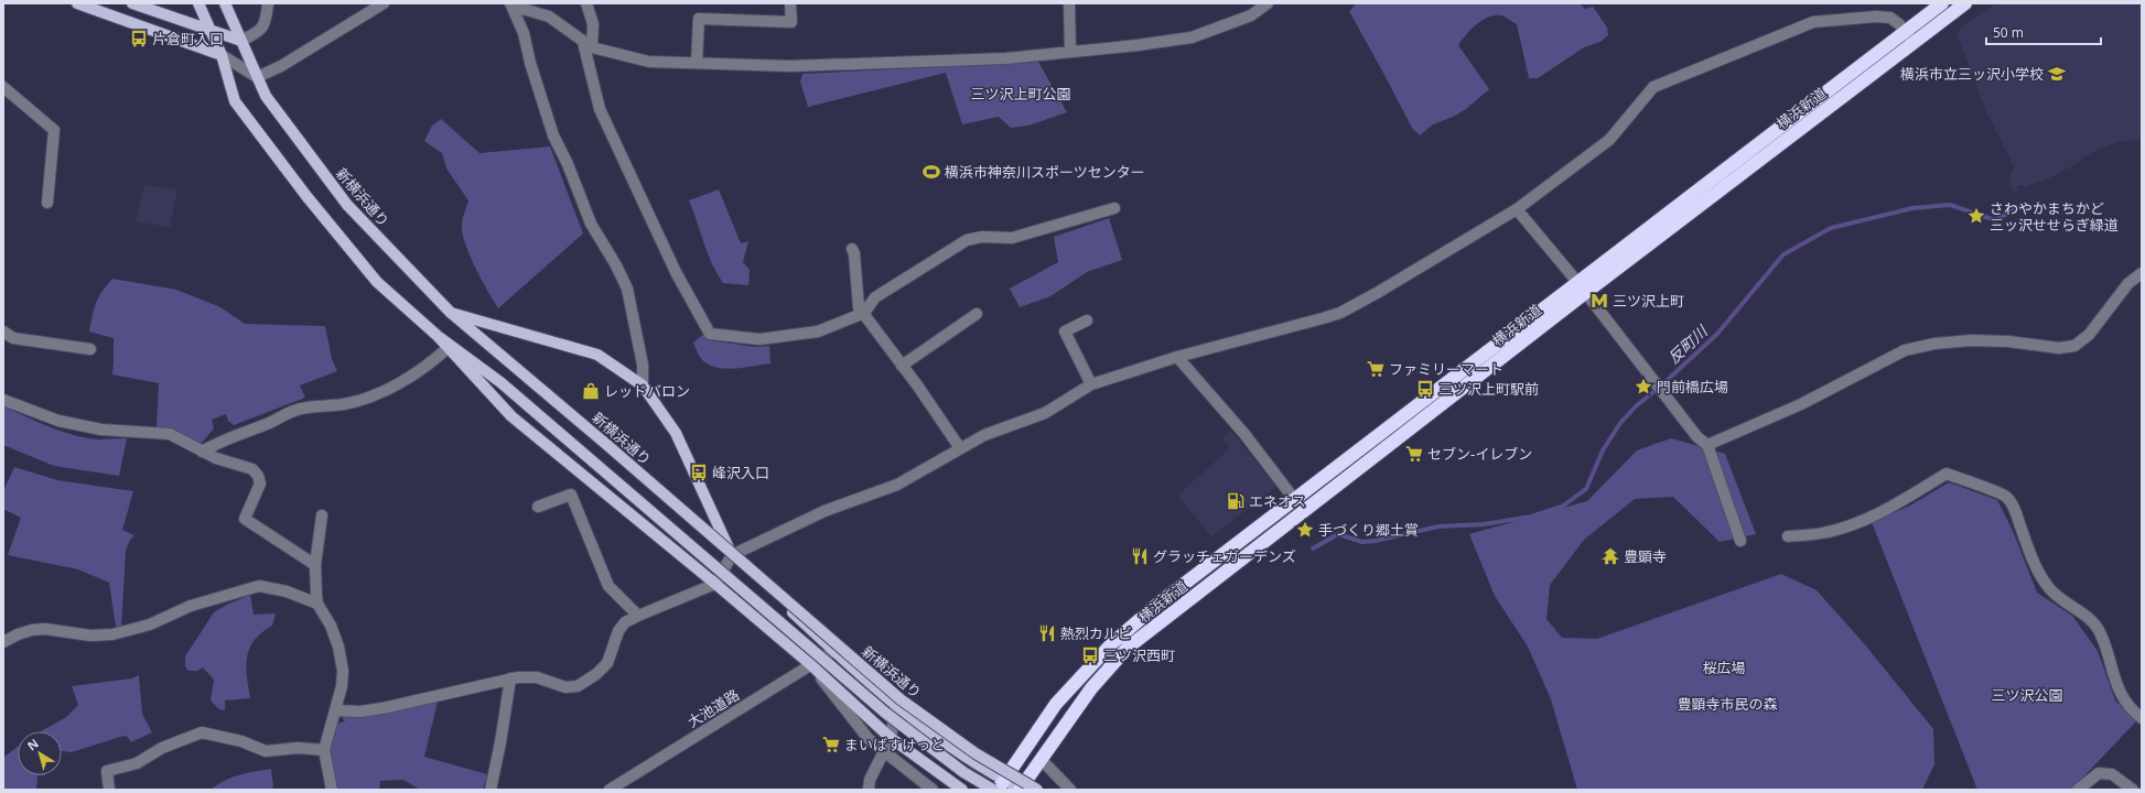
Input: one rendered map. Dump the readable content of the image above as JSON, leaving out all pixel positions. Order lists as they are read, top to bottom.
{
  "streets": {
    "highway": ["横浜新道"],
    "main road": ["新横浜通り"],
    "street": ["大池道路"]
  },
  "water": ["反町川"],
  "parks": [
    "三ツ沢上町公園",
    "桜広場",
    "三ツ沢公園",
    "豊顕寺市民の森"
  ],
  "places": {
    "bus stop": [
      "片倉町入口",
      "三ツ沢上町駅前",
      "峰沢入口",
      "三ツ沢西町"
    ],
    "school or university": ["横浜市立三ッ沢小学校"],
    "sports": ["横浜市神奈川スポーツセンター"],
    "place": ["さわやかまちかど 三ッ沢せせらぎ緑道", "門前橋広場", "手づくり郷土賞"],
    "metro station": ["三ツ沢上町"],
    "supermarket": ["ファミリーマート", "セブン-イレブン", "まいばすけっと"],
    "shop": ["レッドバロン"],
    "fuel station": ["エネオス"],
    "restaurant": ["グラッチェガーデンズ", "熱烈カルビ"],
    "temple": ["豊顕寺"]
  },
  "scale_bar": "50 m",
  "north": "top left"
}
